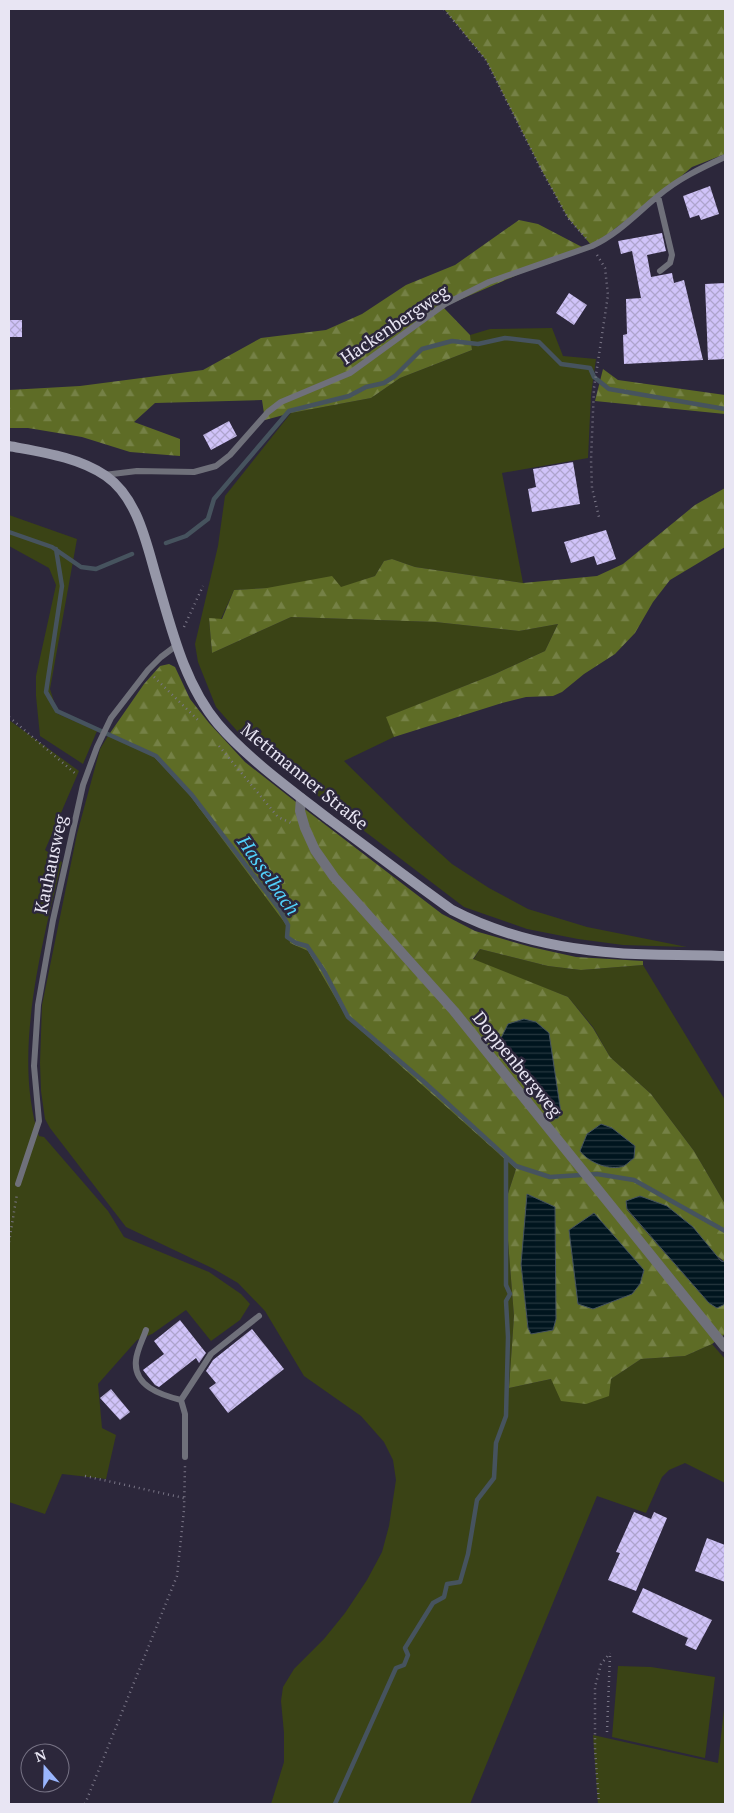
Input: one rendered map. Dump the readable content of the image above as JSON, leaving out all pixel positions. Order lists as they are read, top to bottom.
{
  "streets": {
    "main road": ["Mettmanner Straße"],
    "street": ["Doppenbergweg"],
    "lane": ["Hackenbergweg", "Kauhausweg"]
  },
  "crossings": [
    ["Hackenbergweg", "Mettmanner Straße"],
    ["Mettmanner Straße", "Kauhausweg"],
    ["Mettmanner Straße", "Doppenbergweg"]
  ],
  "water": ["Hasselbach"],
  "north": "top"
}
